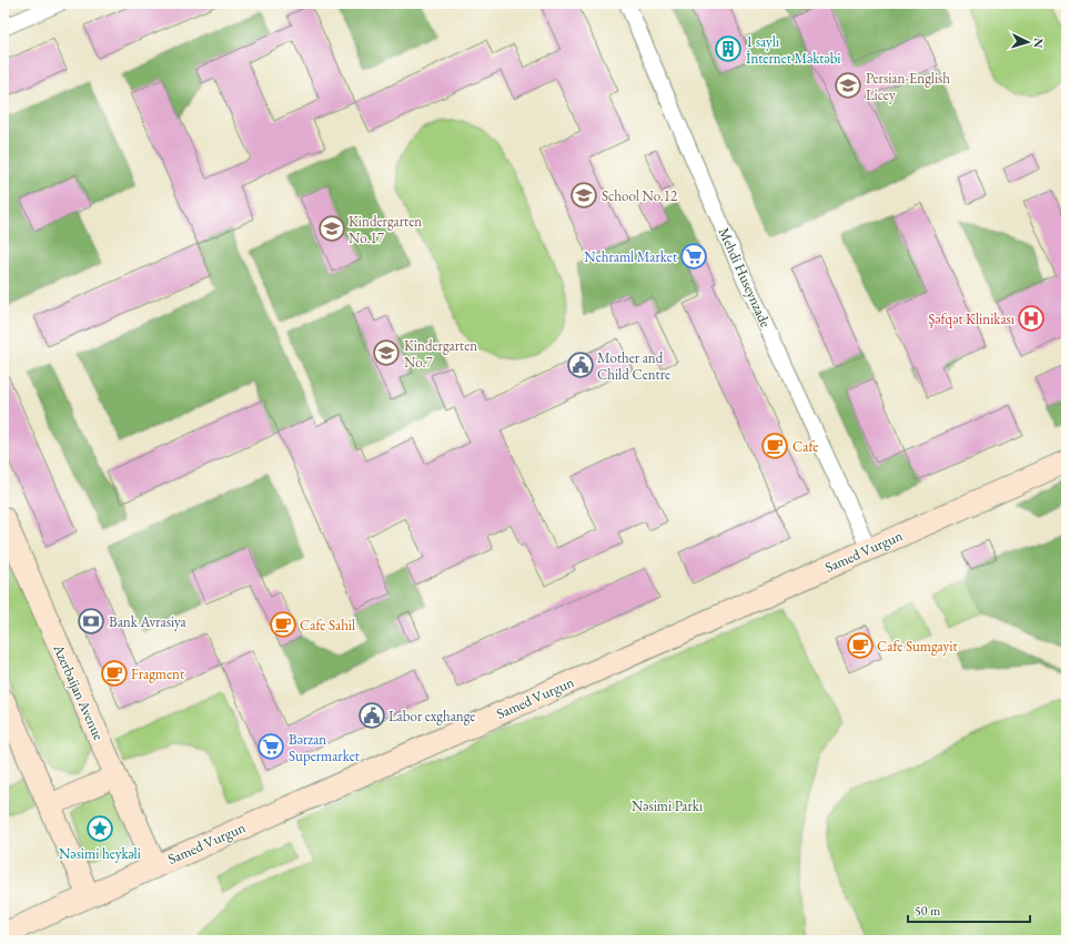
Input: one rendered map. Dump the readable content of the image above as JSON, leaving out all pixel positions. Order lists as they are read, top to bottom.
{
  "streets": {
    "main road": ["Samed Vurgun", "Azerbaijan Avenue"],
    "street": ["Mehdi Huseynzade"]
  },
  "crossings": [
    ["Mehdi Huseynzade", "Samed Vurgun"],
    ["Samed Vurgun", "Azerbaijan Avenue"]
  ],
  "parks": ["Nəsimi Parkı"],
  "places": {
    "building": ["1 saylı İnternet Məktəbi"],
    "school or university": [
      "Persian-English Licey",
      "School No.12",
      "Kindergarten No.17",
      "Kindergarten No.7"
    ],
    "supermarket": ["Nehraml Market", "Bərzan Supermarket"],
    "hospital": ["Şəfqət Klinikası"],
    "public building": ["Mother and Child Centre", "Labor exghange"],
    "cafe": [
      "Cafe",
      "Cafe Sahil",
      "Cafe Sumgayit",
      "Fragment"
    ],
    "bank": ["Bank Avrasiya"],
    "place": ["Nəsimi heykəli"]
  },
  "scale_bar": "50 m",
  "north": "right"
}
